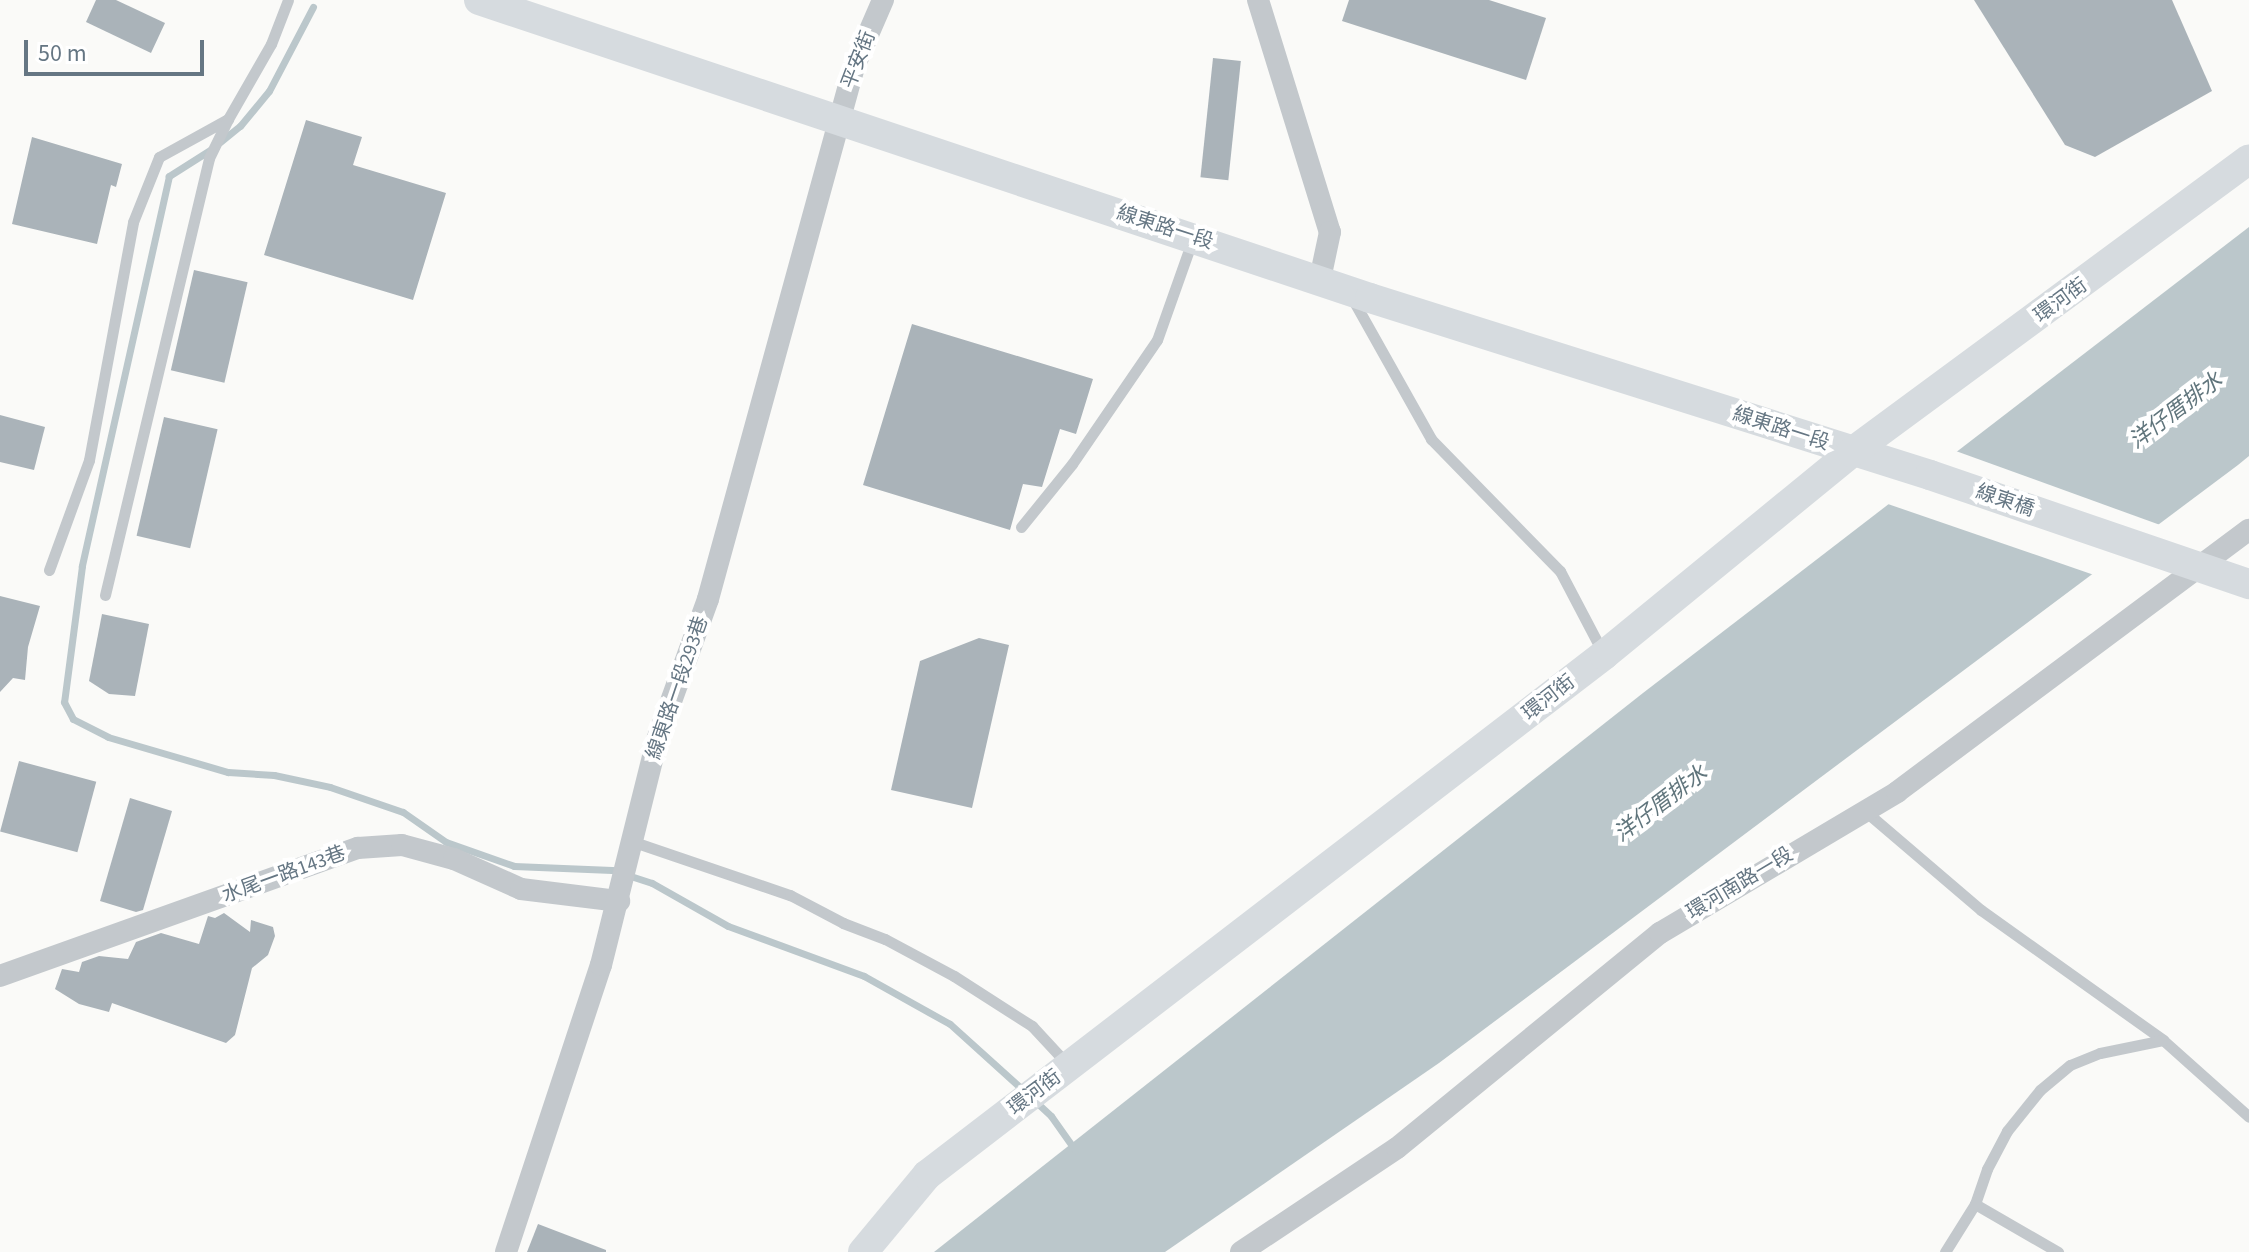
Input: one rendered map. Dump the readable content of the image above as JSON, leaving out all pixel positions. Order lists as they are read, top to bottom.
{
  "streets": {
    "main road": ["線東路一段", "環河街", "線東橋"],
    "street": [
      "平安街",
      "線東路一段293巷",
      "水尾一路143巷",
      "環河南路一段"
    ]
  },
  "crossings": [
    ["平安街", "線東路一段"],
    ["平安街", "線東路一段293巷"],
    ["線東路一段", "環河街"],
    ["線東路一段", "線東橋"],
    ["線東路一段", "線東路一段293巷"],
    ["環河街", "線東橋"],
    ["線東橋", "環河南路一段"],
    ["線東路一段293巷", "水尾一路143巷"]
  ],
  "water": ["洋仔厝排水"],
  "scale_bar": "50 m"
}
